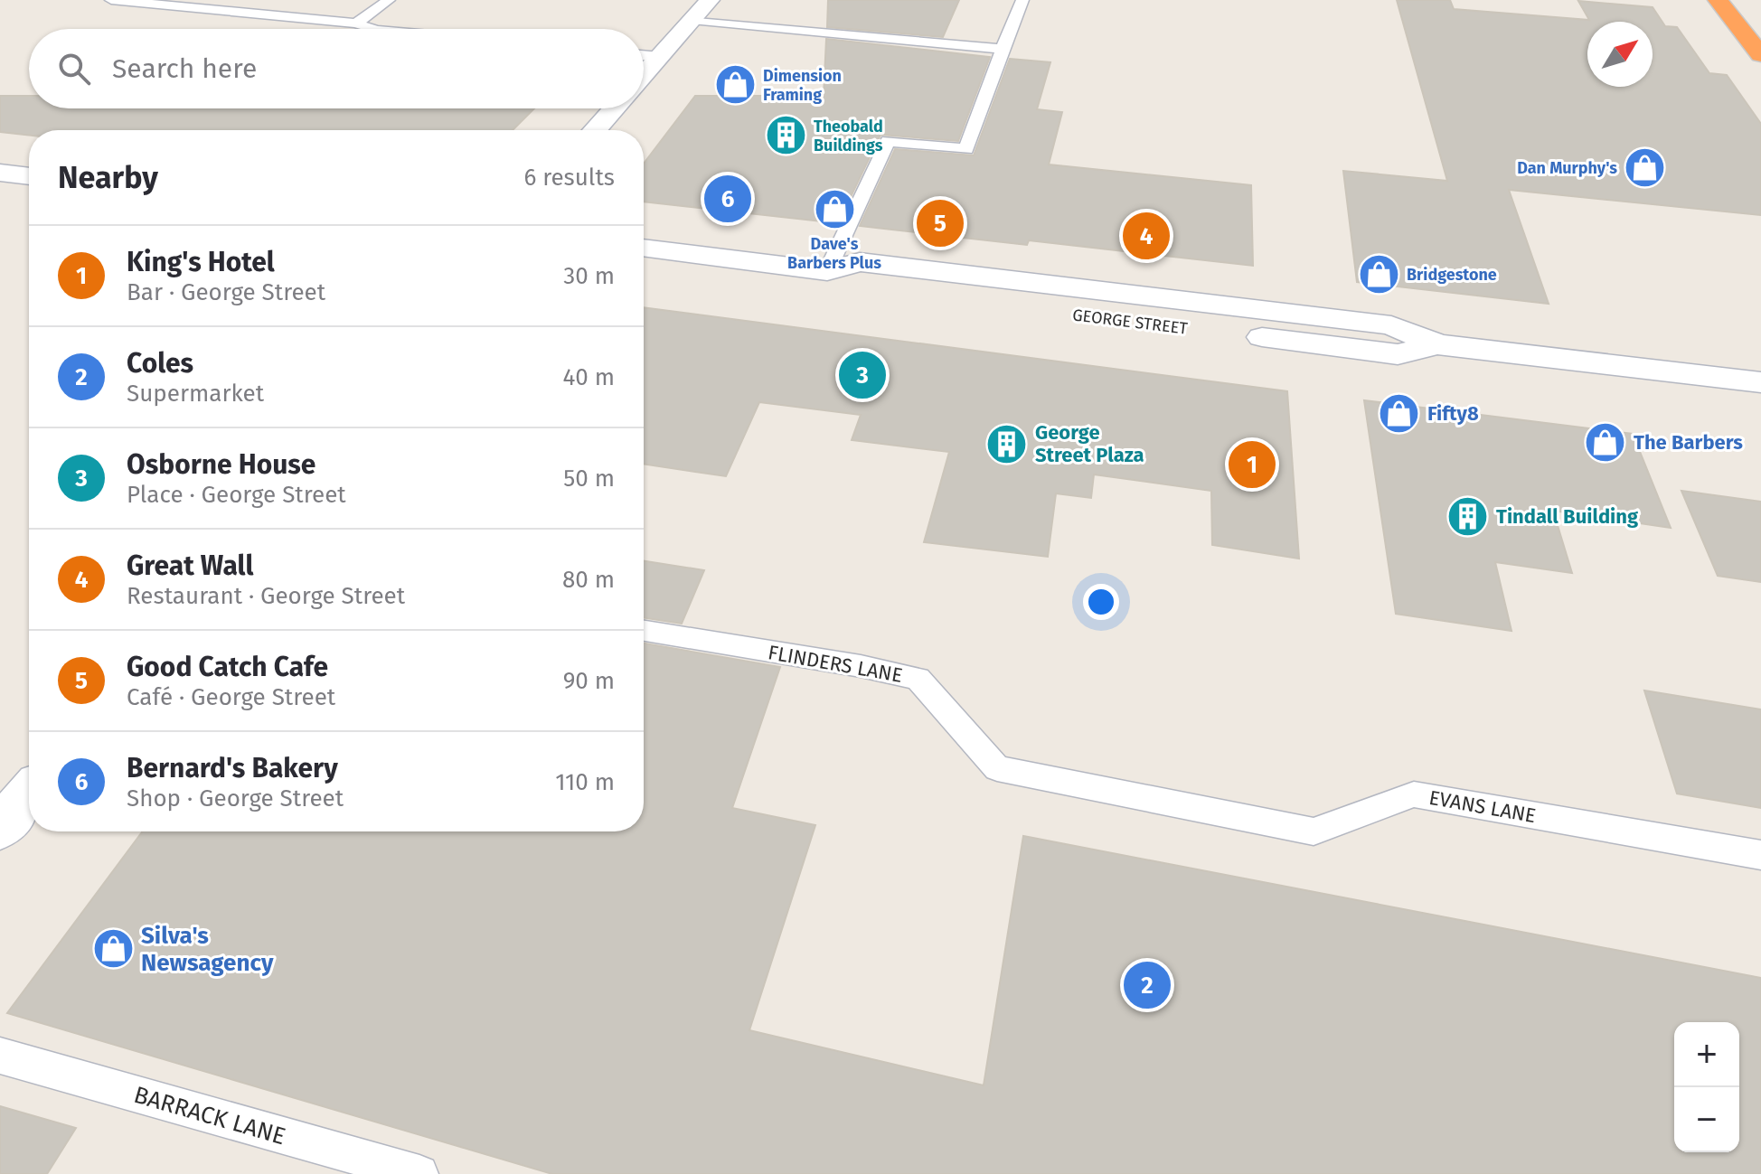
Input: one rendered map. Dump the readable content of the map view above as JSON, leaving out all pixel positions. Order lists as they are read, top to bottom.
{
  "streets": {
    "street": ["GEORGE STREET"],
    "lane": ["FLINDERS LANE", "EVANS LANE", "BARRACK LANE"]
  },
  "crossings": [
    ["FLINDERS LANE", "EVANS LANE"]
  ],
  "places": {
    "shop": [
      "Dimension Framing",
      "Dan Murphy's",
      "Dave's Barbers Plus",
      "Bridgestone",
      "Fifty8",
      "The Barbers",
      "Silva's Newsagency"
    ],
    "building": ["Theobald Buildings", "George Street Plaza", "Tindall Building"]
  },
  "north": "top right",
  "page": {
    "search": "Search here",
    "heading": ["Nearby", "6 results"],
    "pins": [
      "6",
      "5",
      "4",
      "3",
      "1",
      "2"
    ],
    "list": [
      {
        "mark": "1",
        "name": "King's Hotel",
        "note": "Bar · George Street",
        "value": "30 m"
      },
      {
        "mark": "2",
        "name": "Coles",
        "note": "Supermarket",
        "value": "40 m"
      },
      {
        "mark": "3",
        "name": "Osborne House",
        "note": "Place · George Street",
        "value": "50 m"
      },
      {
        "mark": "4",
        "name": "Great Wall",
        "note": "Restaurant · George Street",
        "value": "80 m"
      },
      {
        "mark": "5",
        "name": "Good Catch Cafe",
        "note": "Café · George Street",
        "value": "90 m"
      },
      {
        "mark": "6",
        "name": "Bernard's Bakery",
        "note": "Shop · George Street",
        "value": "110 m"
      }
    ],
    "map_buttons": ["+", "−"]
  }
}
